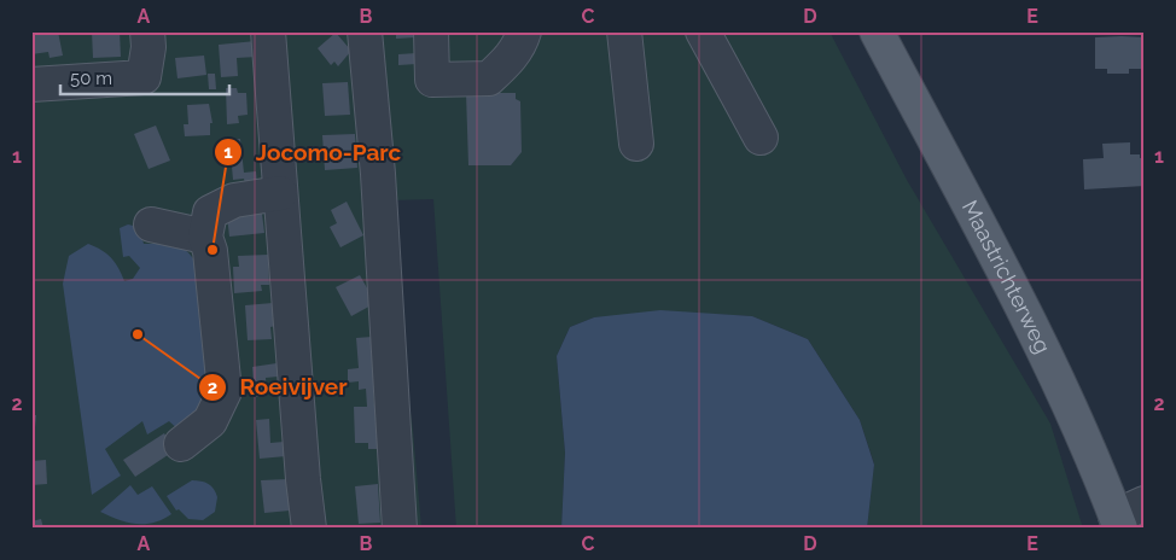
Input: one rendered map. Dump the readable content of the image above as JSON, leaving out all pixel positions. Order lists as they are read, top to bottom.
{
  "streets": {
    "main road": ["Maastrichterweg"]
  },
  "places": ["Jocomo-Parc", "Roeivijver"],
  "scale_bar": "50 m",
  "grid": {
    "columns": [
      "A",
      "B",
      "C",
      "D",
      "E"
    ],
    "rows": ["1", "2"]
  }
}
